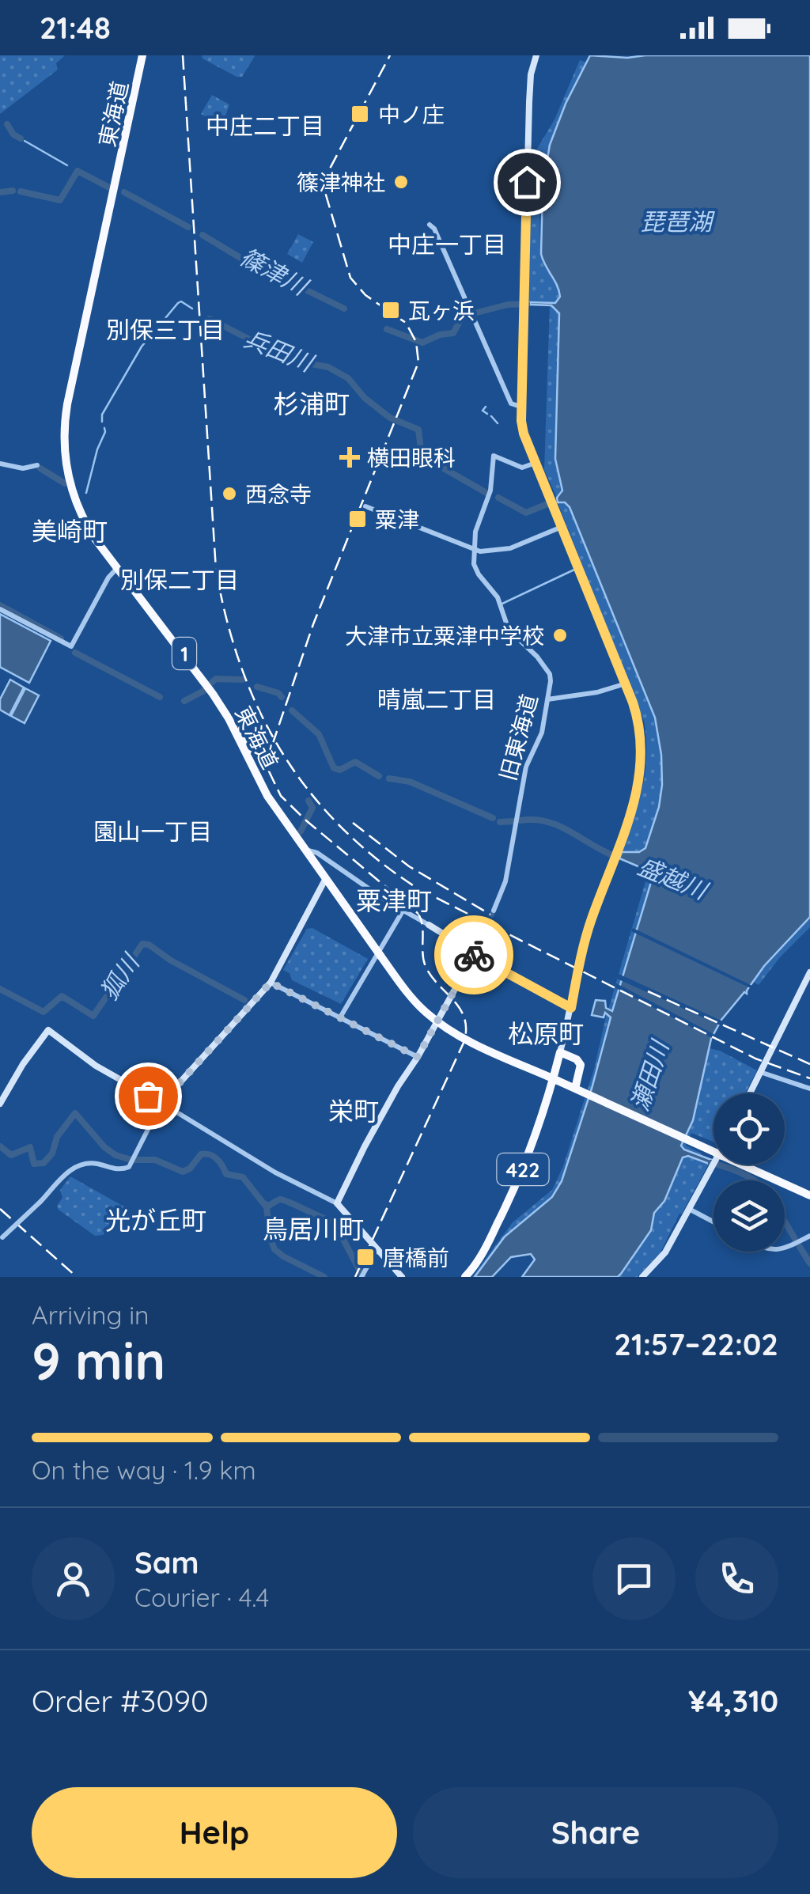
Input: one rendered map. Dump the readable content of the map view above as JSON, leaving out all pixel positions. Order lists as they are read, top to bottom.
{
  "streets": {
    "highway": ["東海道", "1", "422"],
    "street": ["旧東海道"]
  },
  "districts": [
    "中庄二丁目",
    "中庄一丁目",
    "別保三丁目",
    "杉浦町",
    "美崎町",
    "別保二丁目",
    "晴嵐二丁目",
    "園山一丁目",
    "粟津町",
    "松原町",
    "栄町",
    "光が丘町",
    "鳥居川町"
  ],
  "water": [
    "琵琶湖",
    "篠津川",
    "兵田川",
    "盛越川",
    "狐川",
    "瀬田川"
  ],
  "places": {
    "transit": [
      "中ノ庄",
      "瓦ヶ浜",
      "粟津",
      "唐橋前"
    ],
    "other": ["篠津神社", "西念寺", "大津市立粟津中学校"],
    "health": ["横田眼科"]
  },
  "page": {
    "status": "21:48",
    "heading": ["9 min", "Arriving in", "21:57–22:02"],
    "panel": [
      "Sam",
      "Courier · 4.4",
      "Order #3090",
      "¥4,310"
    ],
    "bar": "On the way · 1.9 km",
    "buttons": ["Help", "Share"]
  }
}
